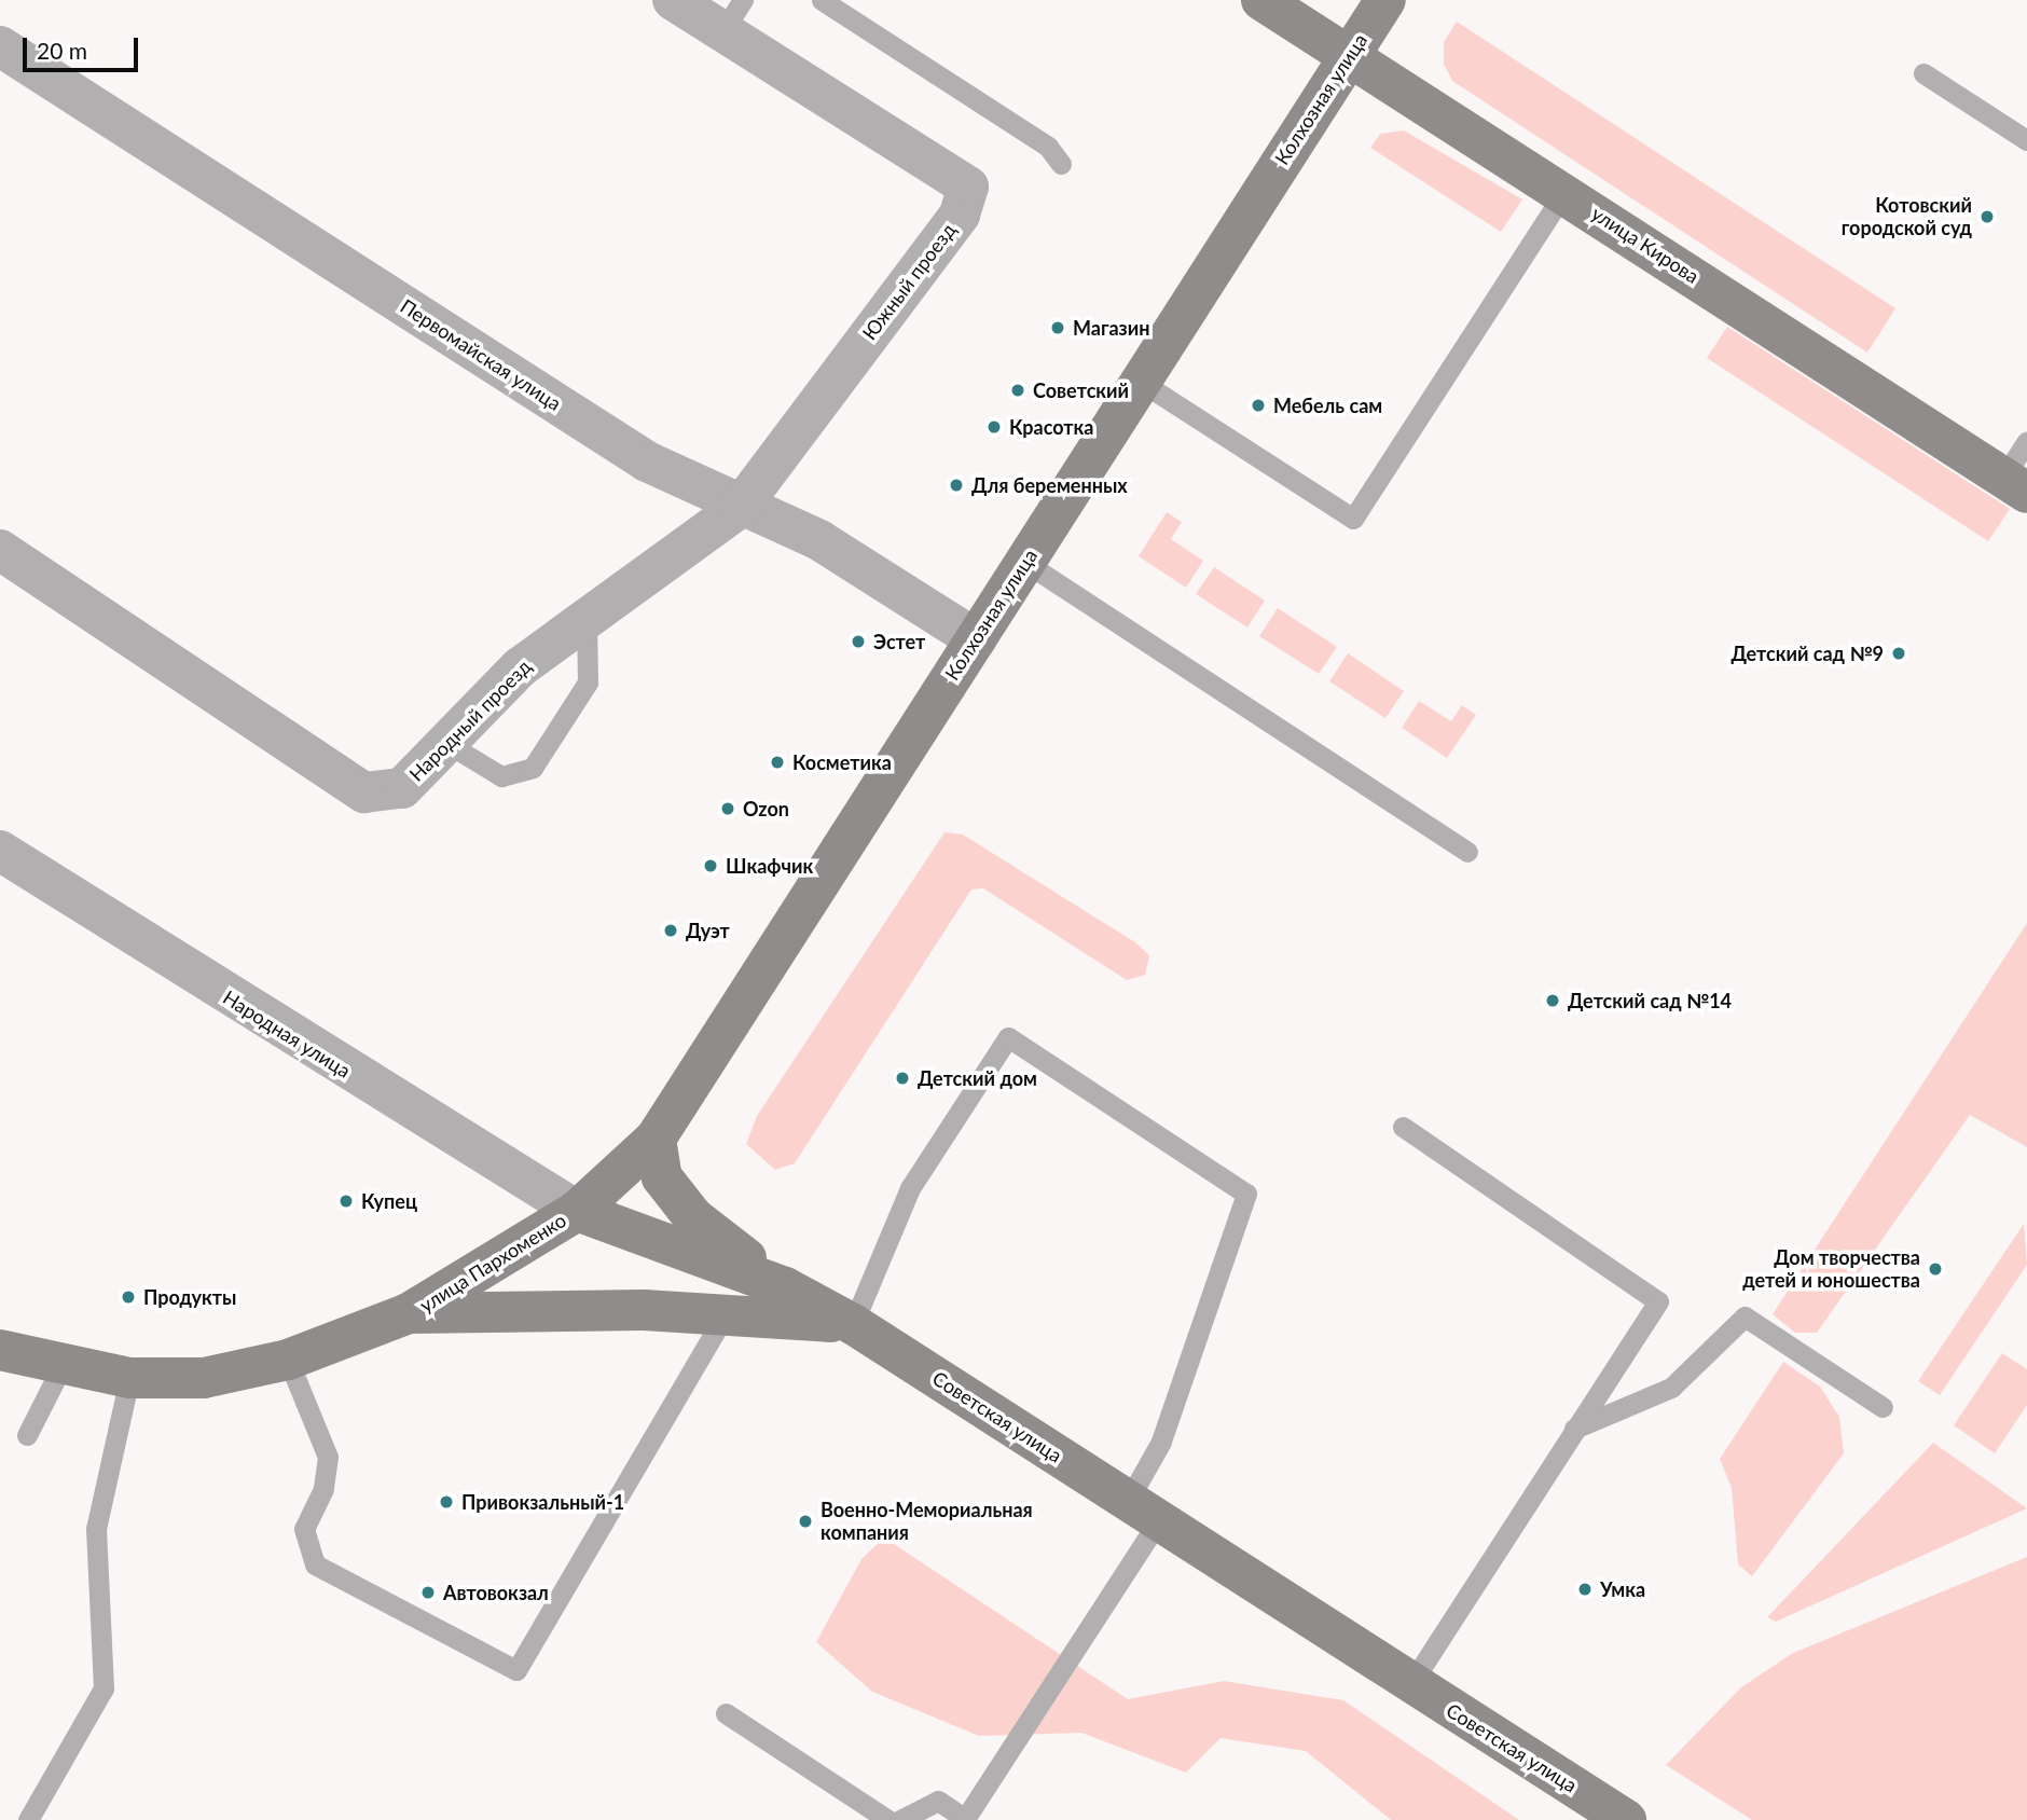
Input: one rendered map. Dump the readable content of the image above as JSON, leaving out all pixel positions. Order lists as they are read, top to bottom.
{
  "streets": {
    "street": [
      "Колхозная улица",
      "улица Кирова",
      "Южный проезд",
      "Первомайская улица",
      "Народный проезд",
      "Народная улица",
      "улица Пархоменко",
      "Советская улица"
    ]
  },
  "crossings": [
    ["Колхозная улица", "улица Кирова"],
    ["Колхозная улица", "Первомайская улица"],
    ["Колхозная улица", "Народная улица"],
    ["Колхозная улица", "улица Пархоменко"],
    ["Южный проезд", "Первомайская улица"],
    ["Южный проезд", "Народный проезд"],
    ["Первомайская улица", "Народный проезд"],
    ["Народная улица", "улица Пархоменко"],
    ["улица Пархоменко", "Советская улица"]
  ],
  "places": [
    "Котовский городской суд",
    "Магазин",
    "Советский",
    "Мебель сам",
    "Красотка",
    "Для беременных",
    "Эстет",
    "Детский сад №9",
    "Косметика",
    "Ozon",
    "Шкафчик",
    "Дуэт",
    "Детский сад №14",
    "Детский дом",
    "Купец",
    "Дом творчества детей и юношества",
    "Продукты",
    "Привокзальный-1",
    "Военно-Мемориальная компания",
    "Умка",
    "Автовокзал"
  ],
  "scale_bar": "20 m"
}
